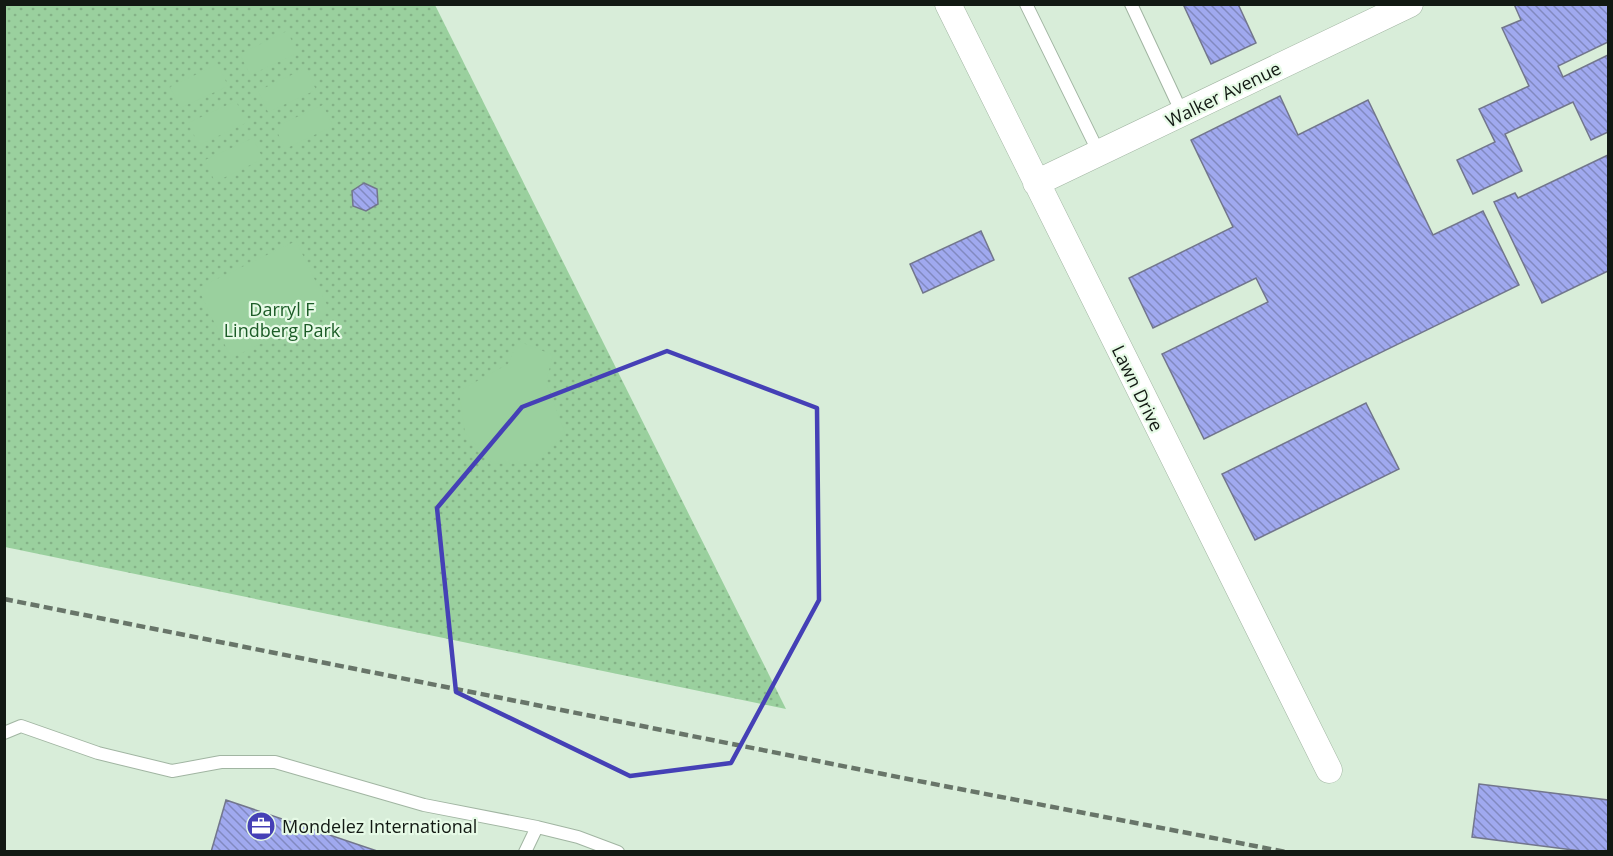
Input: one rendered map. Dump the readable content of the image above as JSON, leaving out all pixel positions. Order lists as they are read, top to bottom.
{
  "streets": {
    "street": ["Walker Avenue", "Lawn Drive"]
  },
  "crossings": [
    ["Walker Avenue", "Lawn Drive"]
  ],
  "parks": ["Darryl F Lindberg Park"],
  "places": {
    "office": ["Mondelez International"]
  }
}
